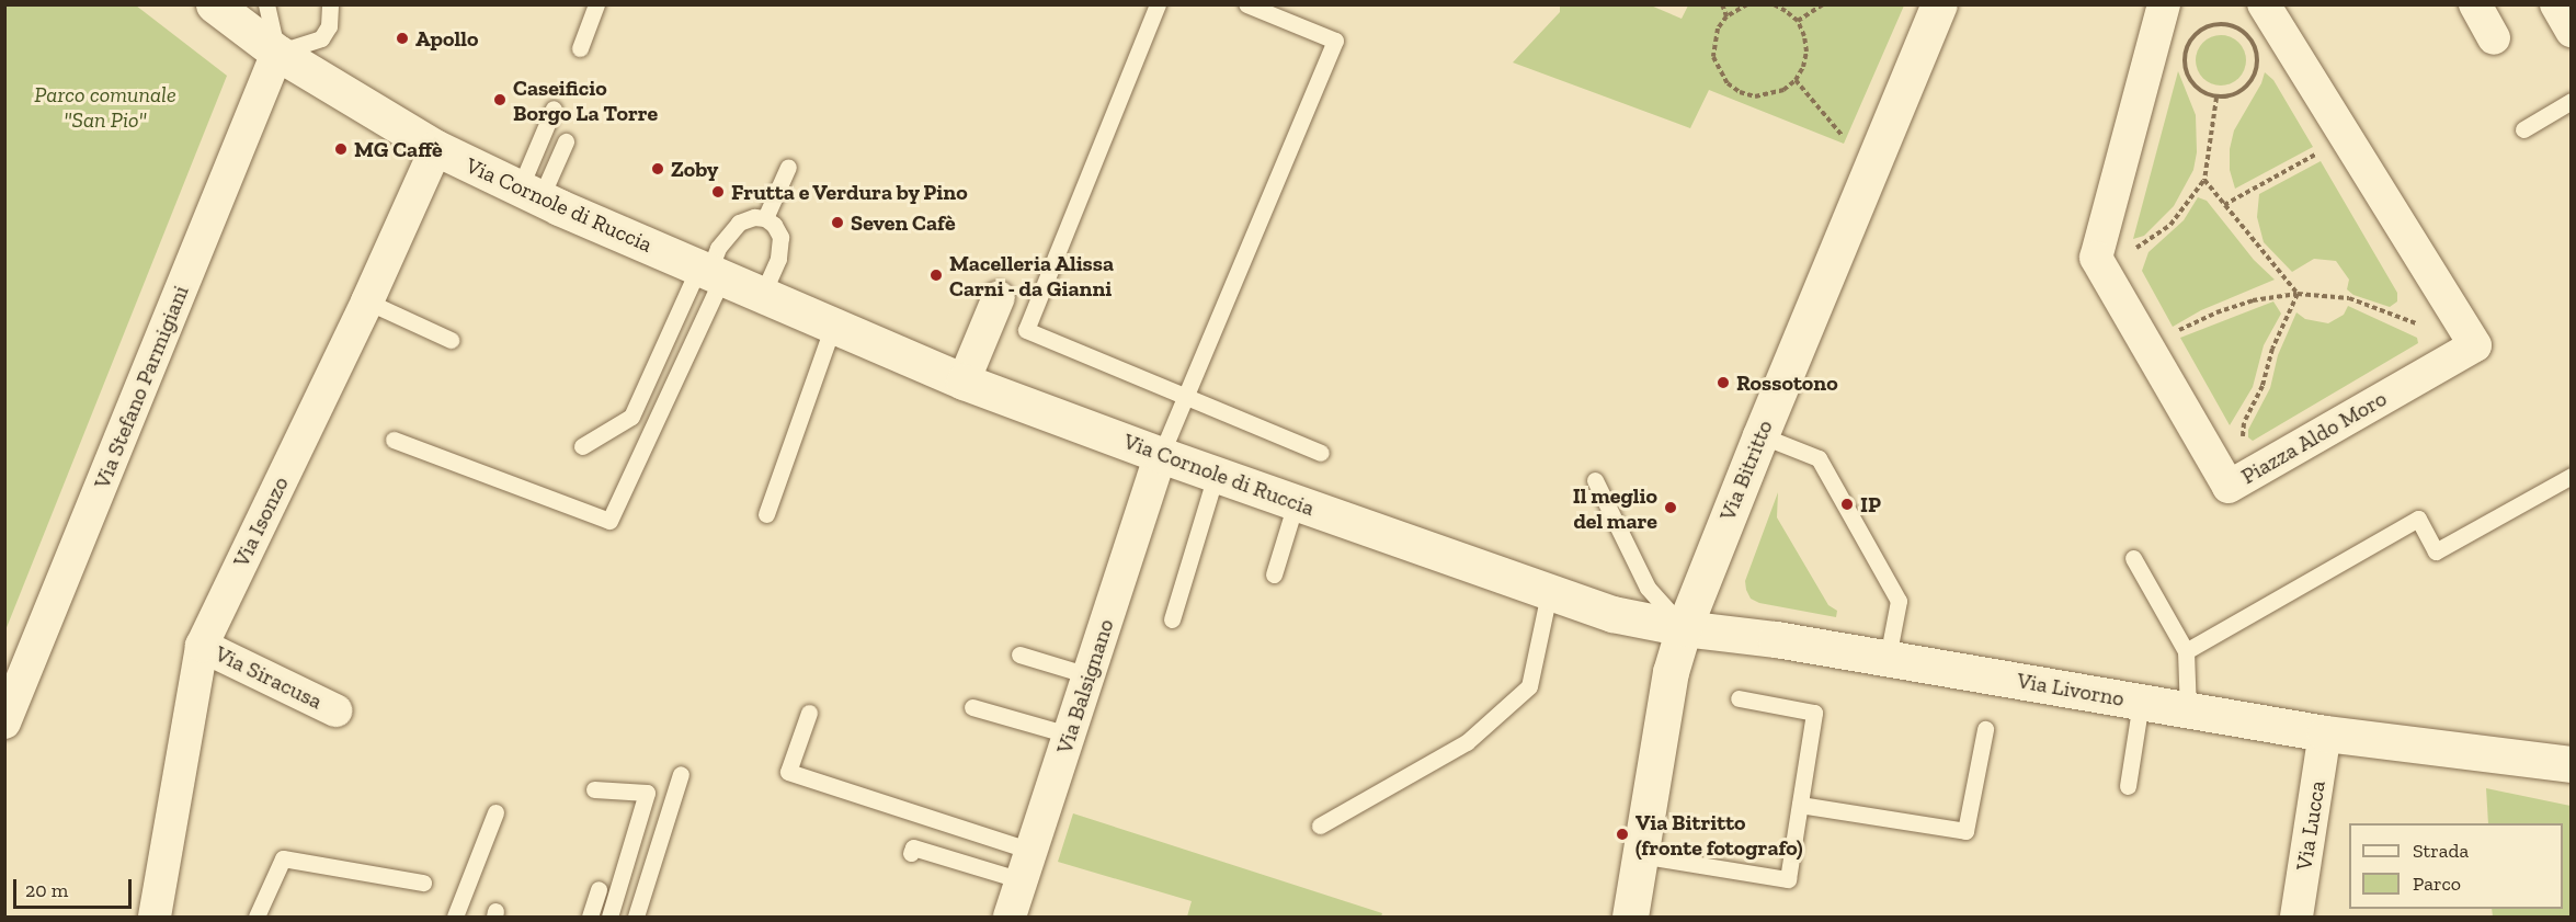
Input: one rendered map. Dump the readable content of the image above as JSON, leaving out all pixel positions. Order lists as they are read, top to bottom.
{
  "streets": {
    "main road": ["Via Cornole di Ruccia", "Via Bitritto", "Via Livorno"],
    "street": [
      "Via Stefano Parmigiani",
      "Piazza Aldo Moro",
      "Via Isonzo",
      "Via Siracusa",
      "Via Balsignano",
      "Via Lucca"
    ]
  },
  "crossings": [
    ["Via Cornole di Ruccia", "Via Stefano Parmigiani"],
    ["Via Cornole di Ruccia", "Via Bitritto"],
    ["Via Cornole di Ruccia", "Via Isonzo"],
    ["Via Cornole di Ruccia", "Via Balsignano"],
    ["Via Cornole di Ruccia", "Via Livorno"],
    ["Via Bitritto", "Via Livorno"],
    ["Via Isonzo", "Via Siracusa"],
    ["Via Livorno", "Via Lucca"]
  ],
  "parks": ["Parco comunale \"San Pio\""],
  "places": [
    "Apollo",
    "Caseificio Borgo La Torre",
    "MG Caffè",
    "Zoby",
    "Frutta e Verdura by Pino",
    "Seven Cafè",
    "Macelleria Alissa Carni - da Gianni",
    "Rossotono",
    "IP",
    "Il meglio del mare",
    "Via Bitritto (fronte fotografo)"
  ],
  "legend": ["Strada", "Parco"],
  "scale_bar": "20 m"
}
